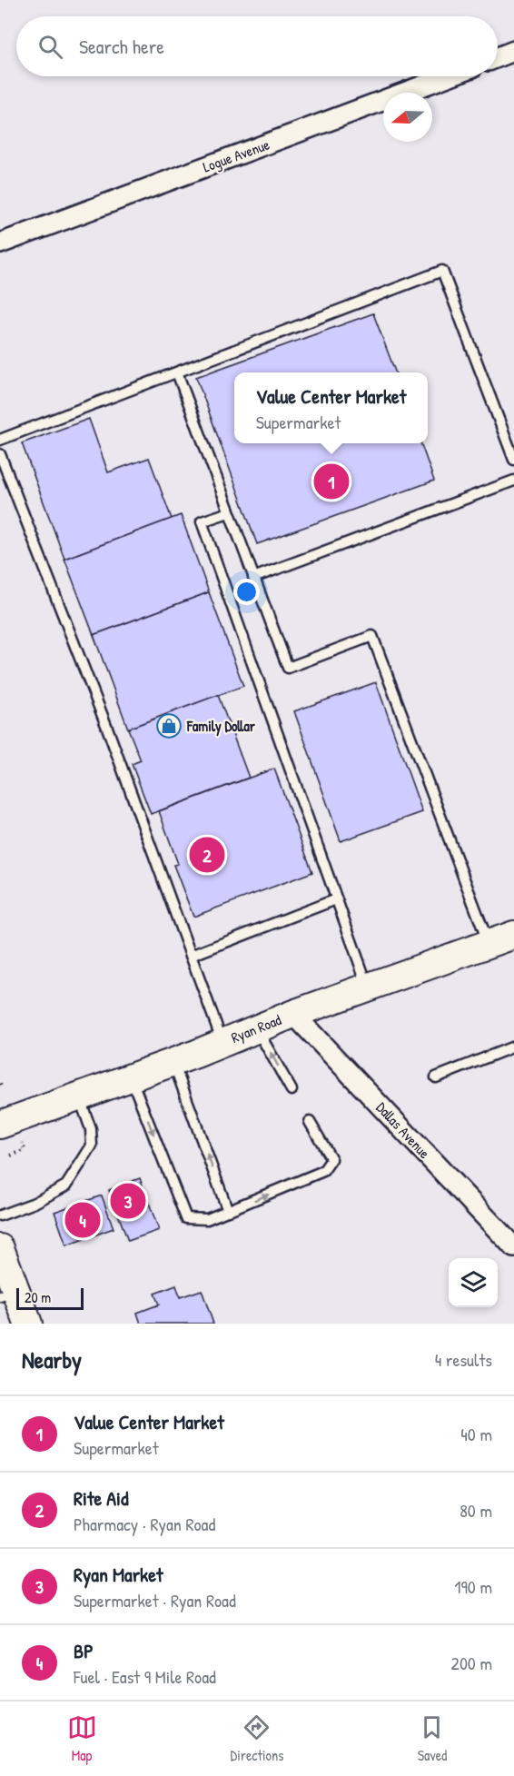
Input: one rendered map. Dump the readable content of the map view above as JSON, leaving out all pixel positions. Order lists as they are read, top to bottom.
{
  "streets": {
    "main road": ["Ryan Road"],
    "street": ["Logue Avenue", "Dallas Avenue"]
  },
  "crossings": [
    ["Ryan Road", "Dallas Avenue"]
  ],
  "places": {
    "shop": ["Family Dollar"]
  },
  "scale_bar": "20 m",
  "north": "left",
  "page": {
    "search": "Search here",
    "popup": ["Value Center Market", "Supermarket"],
    "pins": [
      "1",
      "2",
      "3",
      "4"
    ],
    "scale": "20 m",
    "heading": ["Nearby", "4 results"],
    "list": [
      {
        "mark": "1",
        "name": "Value Center Market",
        "note": "Supermarket",
        "value": "40 m"
      },
      {
        "mark": "2",
        "name": "Rite Aid",
        "note": "Pharmacy · Ryan Road",
        "value": "80 m"
      },
      {
        "mark": "3",
        "name": "Ryan Market",
        "note": "Supermarket · Ryan Road",
        "value": "190 m"
      },
      {
        "mark": "4",
        "name": "BP",
        "note": "Fuel · East 9 Mile Road",
        "value": "200 m"
      }
    ],
    "nav": ["Map", "Directions", "Saved"]
  }
}
